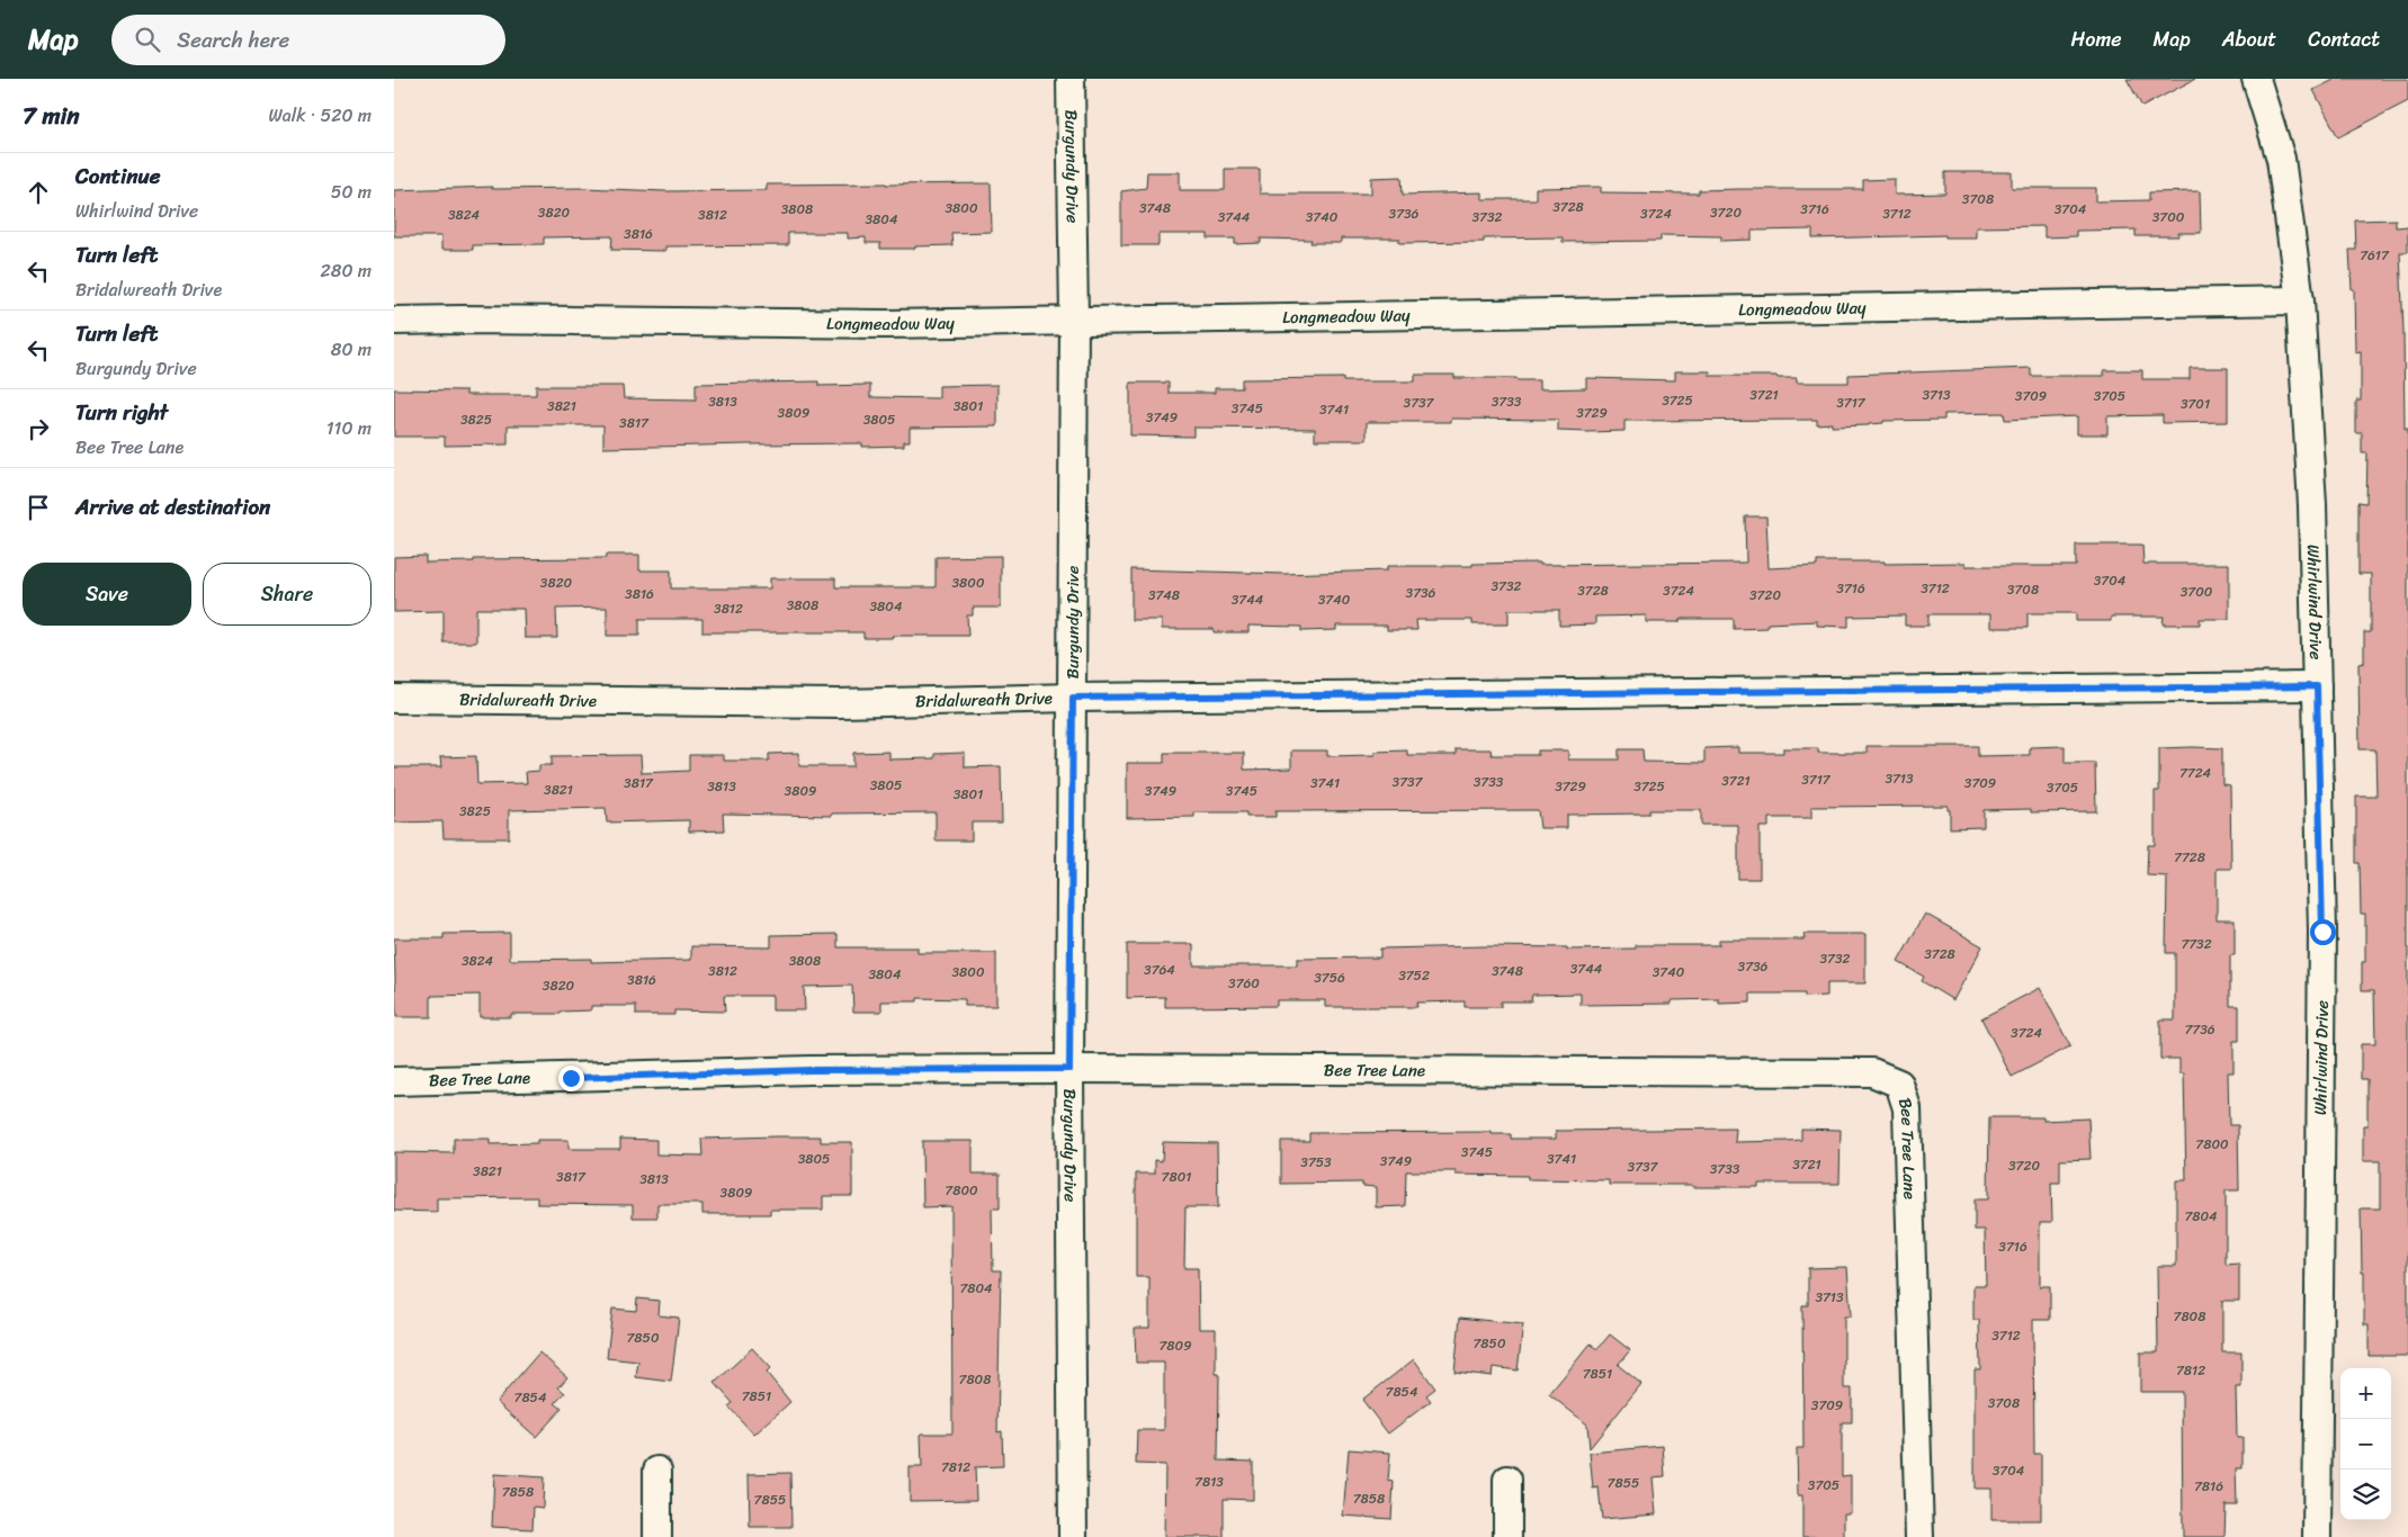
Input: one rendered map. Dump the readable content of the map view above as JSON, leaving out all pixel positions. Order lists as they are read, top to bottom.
{
  "streets": {
    "street": [
      "Burgundy Drive",
      "Longmeadow Way",
      "Whirlwind Drive",
      "Bridalwreath Drive",
      "Bee Tree Lane"
    ]
  },
  "crossings": [
    ["Burgundy Drive", "Longmeadow Way"],
    ["Burgundy Drive", "Bridalwreath Drive"],
    ["Burgundy Drive", "Bee Tree Lane"],
    ["Longmeadow Way", "Whirlwind Drive"],
    ["Whirlwind Drive", "Bridalwreath Drive"]
  ],
  "house_numbers": [
    "3708",
    "3728",
    "3800",
    "3748",
    "3808",
    "3716",
    "3704",
    "3820",
    "3720",
    "3736",
    "3724",
    "3712",
    "3824",
    "3812",
    "3744",
    "3740",
    "3732",
    "3700",
    "3804",
    "3816",
    "7617",
    "3721",
    "3713",
    "3709",
    "3705",
    "3725",
    "3813",
    "3733",
    "3737",
    "3717",
    "3701",
    "3821",
    "3801",
    "3745",
    "3741",
    "3809",
    "3729",
    "3749",
    "3825",
    "3805",
    "3817",
    "3704",
    "3820",
    "3800",
    "3732",
    "3716",
    "3712",
    "3708",
    "3728",
    "3724",
    "3700",
    "3736",
    "3816",
    "3748",
    "3720",
    "3744",
    "3740",
    "3808",
    "3804",
    "3812",
    "7724",
    "3713",
    "3717",
    "3721",
    "3737",
    "3733",
    "3817",
    "3741",
    "3709",
    "3805",
    "3813",
    "3729",
    "3725",
    "3705",
    "3821",
    "3809",
    "3749",
    "3745",
    "3801",
    "3825",
    "7728",
    "7732",
    "3728",
    "3732",
    "3824",
    "3808",
    "3736",
    "3744",
    "3764",
    "3812",
    "3748",
    "3800",
    "3740",
    "3804",
    "3752",
    "3756",
    "3816",
    "3760",
    "3820",
    "7736",
    "3724",
    "7800",
    "3745",
    "3805",
    "3741",
    "3749",
    "3753",
    "3721",
    "3720",
    "3737",
    "3733",
    "3821",
    "3817",
    "7801",
    "3813",
    "7800",
    "3809",
    "7804",
    "3716",
    "7804",
    "3713",
    "7808",
    "3712",
    "7850",
    "7850",
    "7809",
    "7812",
    "7851",
    "7808",
    "7854",
    "7851",
    "7854",
    "3708",
    "3709",
    "7812",
    "3704",
    "7813",
    "7855",
    "3705",
    "7816",
    "7858",
    "7858",
    "7855"
  ],
  "page": {
    "header": "Map",
    "search": "Search here",
    "nav": [
      "Home",
      "Map",
      "About",
      "Contact"
    ],
    "heading": ["7 min", "Walk · 520 m"],
    "list": [
      ["Continue", "Whirlwind Drive", "50 m"],
      ["Turn left", "Bridalwreath Drive", "280 m"],
      ["Turn left", "Burgundy Drive", "80 m"],
      ["Turn right", "Bee Tree Lane", "110 m"],
      "Arrive at destination"
    ],
    "buttons": ["Save", "Share"],
    "map_buttons": ["+", "−"]
  }
}
